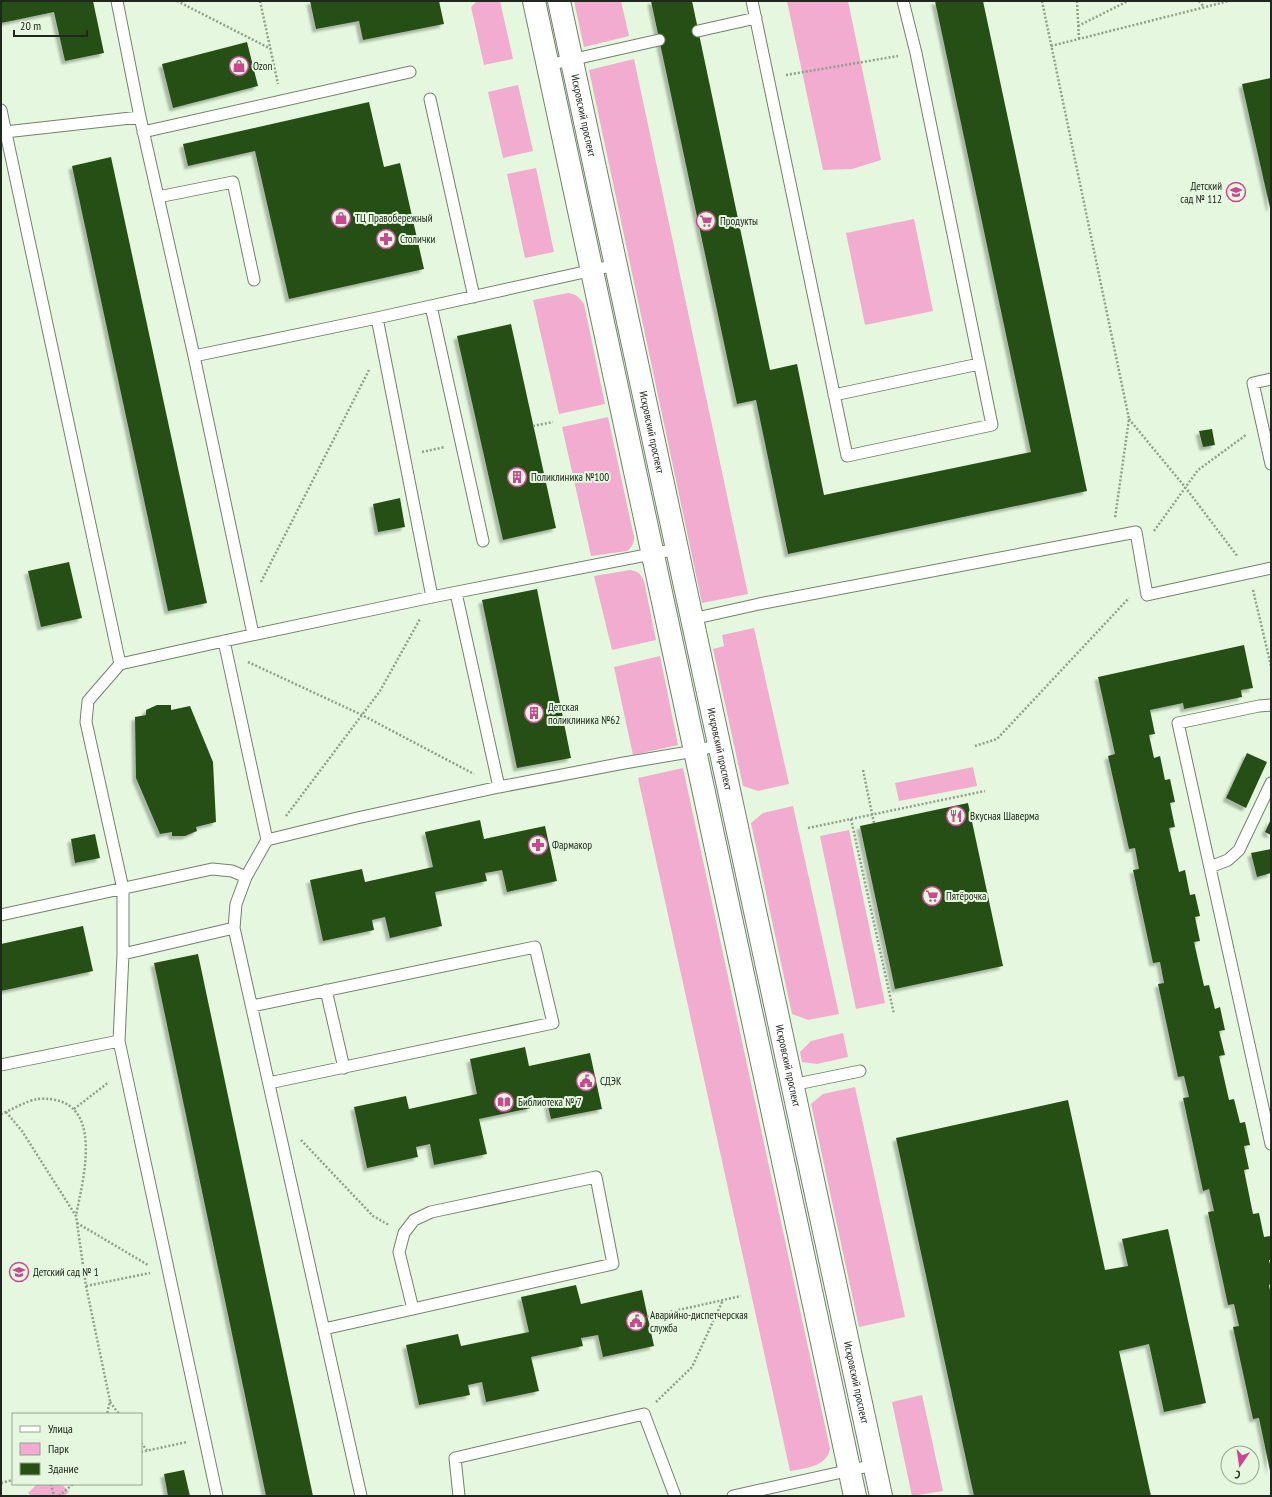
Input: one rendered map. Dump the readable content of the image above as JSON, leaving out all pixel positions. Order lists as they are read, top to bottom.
{
  "streets": {
    "street": ["Искровский проспект"]
  },
  "places": {
    "shop": ["Ozon", "ТЦ Правобережный"],
    "school or university": ["Детский сад № 112", "Детский сад № 1"],
    "supermarket": ["Продукты", "Пятёрочка"],
    "pharmacy": ["Столички", "Фармакор"],
    "building": ["Поликлиника №100", "Детская поликлиника №62"],
    "restaurant": ["Вкусная Шаверма"],
    "public building": ["СДЭК", "Аварийно-диспетчерская служба"],
    "library": ["Библиотека № 7"]
  },
  "legend": ["Улица", "Парк", "Здание"],
  "scale_bar": "20 m",
  "north": "bottom"
}
